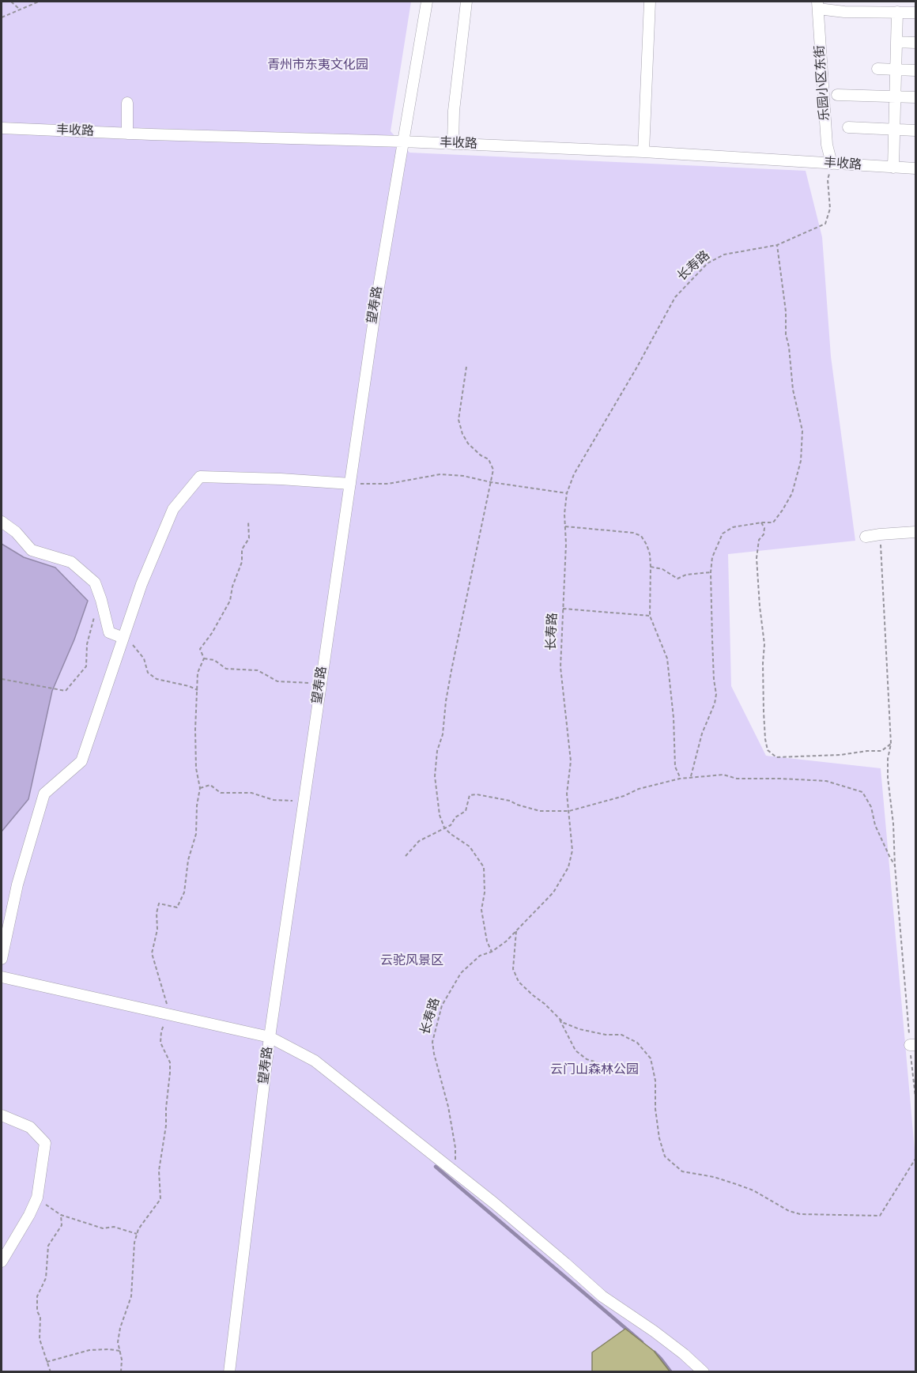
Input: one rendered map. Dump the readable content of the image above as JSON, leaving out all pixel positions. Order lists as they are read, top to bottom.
{
  "streets": {
    "street": ["乐园小区东街", "丰收路", "望寿路"],
    "path": ["长寿路"]
  },
  "crossings": [
    ["乐园小区东街", "丰收路"],
    ["乐园小区东街", "长寿路"],
    ["丰收路", "长寿路"],
    ["丰收路", "望寿路"]
  ],
  "parks": ["青州市东夷文化园", "云驼风景区", "云门山森林公园"]
}
